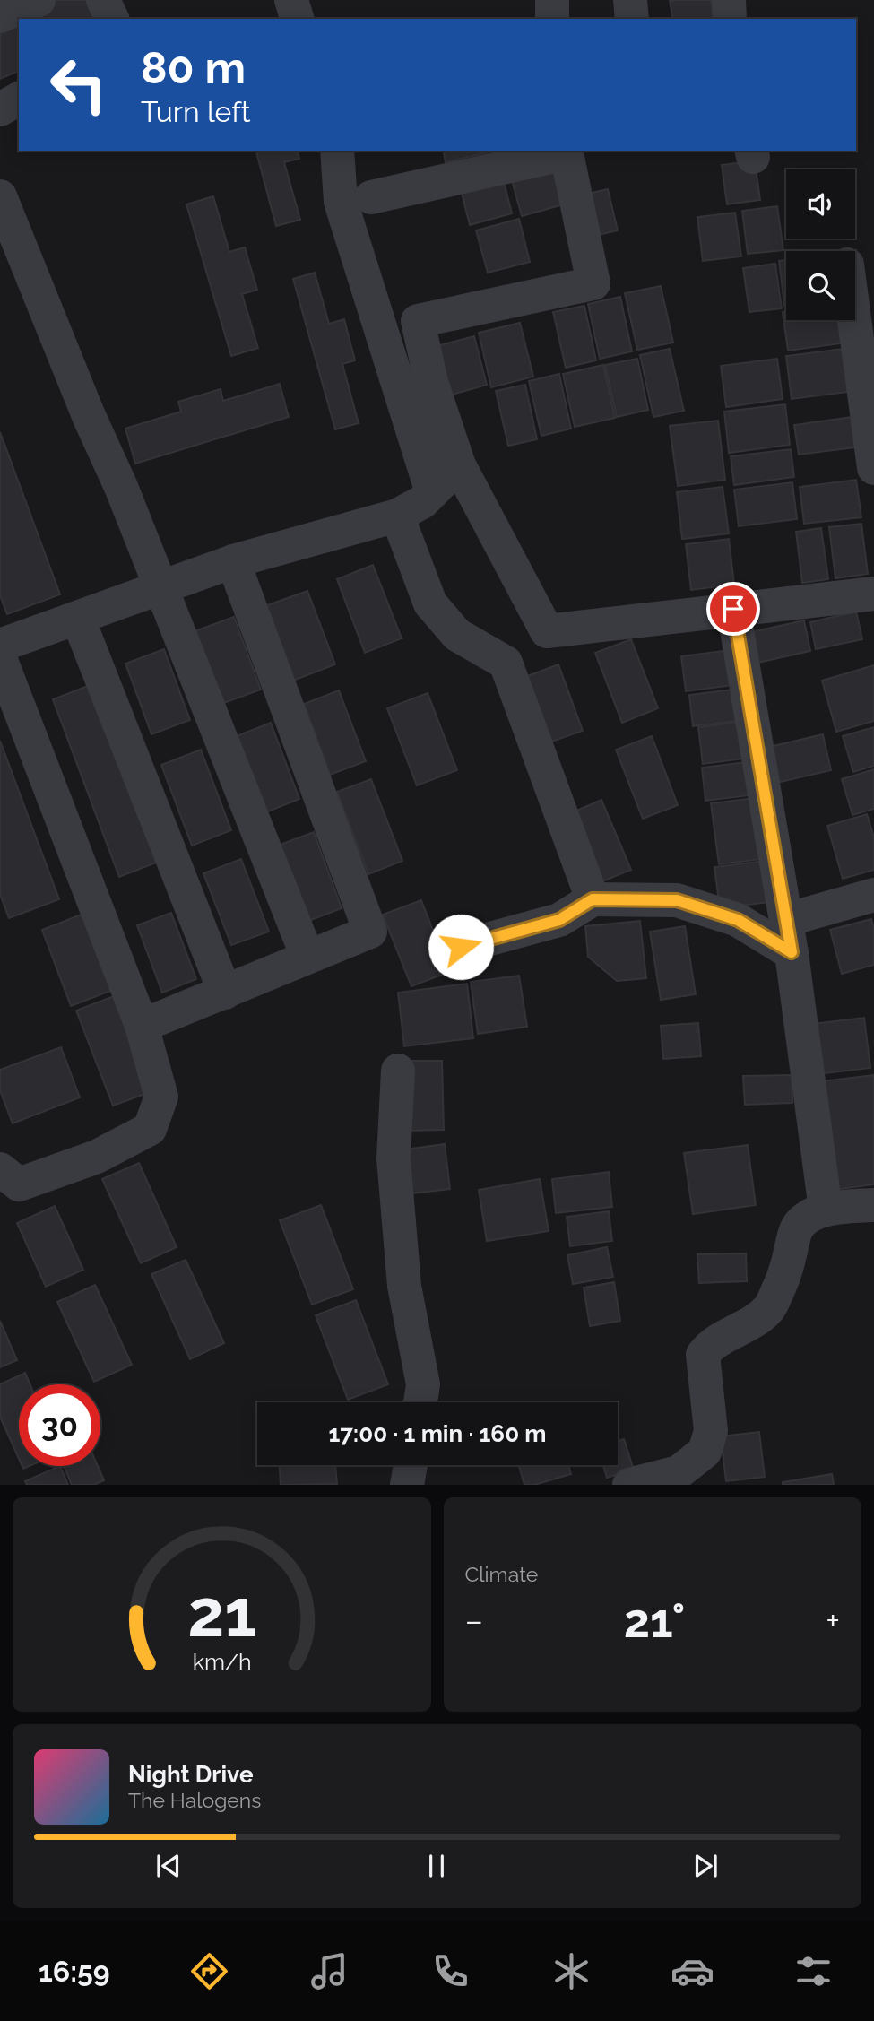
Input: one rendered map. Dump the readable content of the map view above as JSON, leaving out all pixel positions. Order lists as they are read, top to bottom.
{
  "page": {
    "turn": ["80 m", "Turn left"],
    "limit": "30",
    "trip": "17:00 · 1 min · 160 m",
    "tile": "Climate",
    "heat": ["−", "21°", "+"],
    "song": ["Night Drive", "The Halogens"],
    "tabs": "16:59",
    "gauge": ["21", "km/h"]
  }
}
